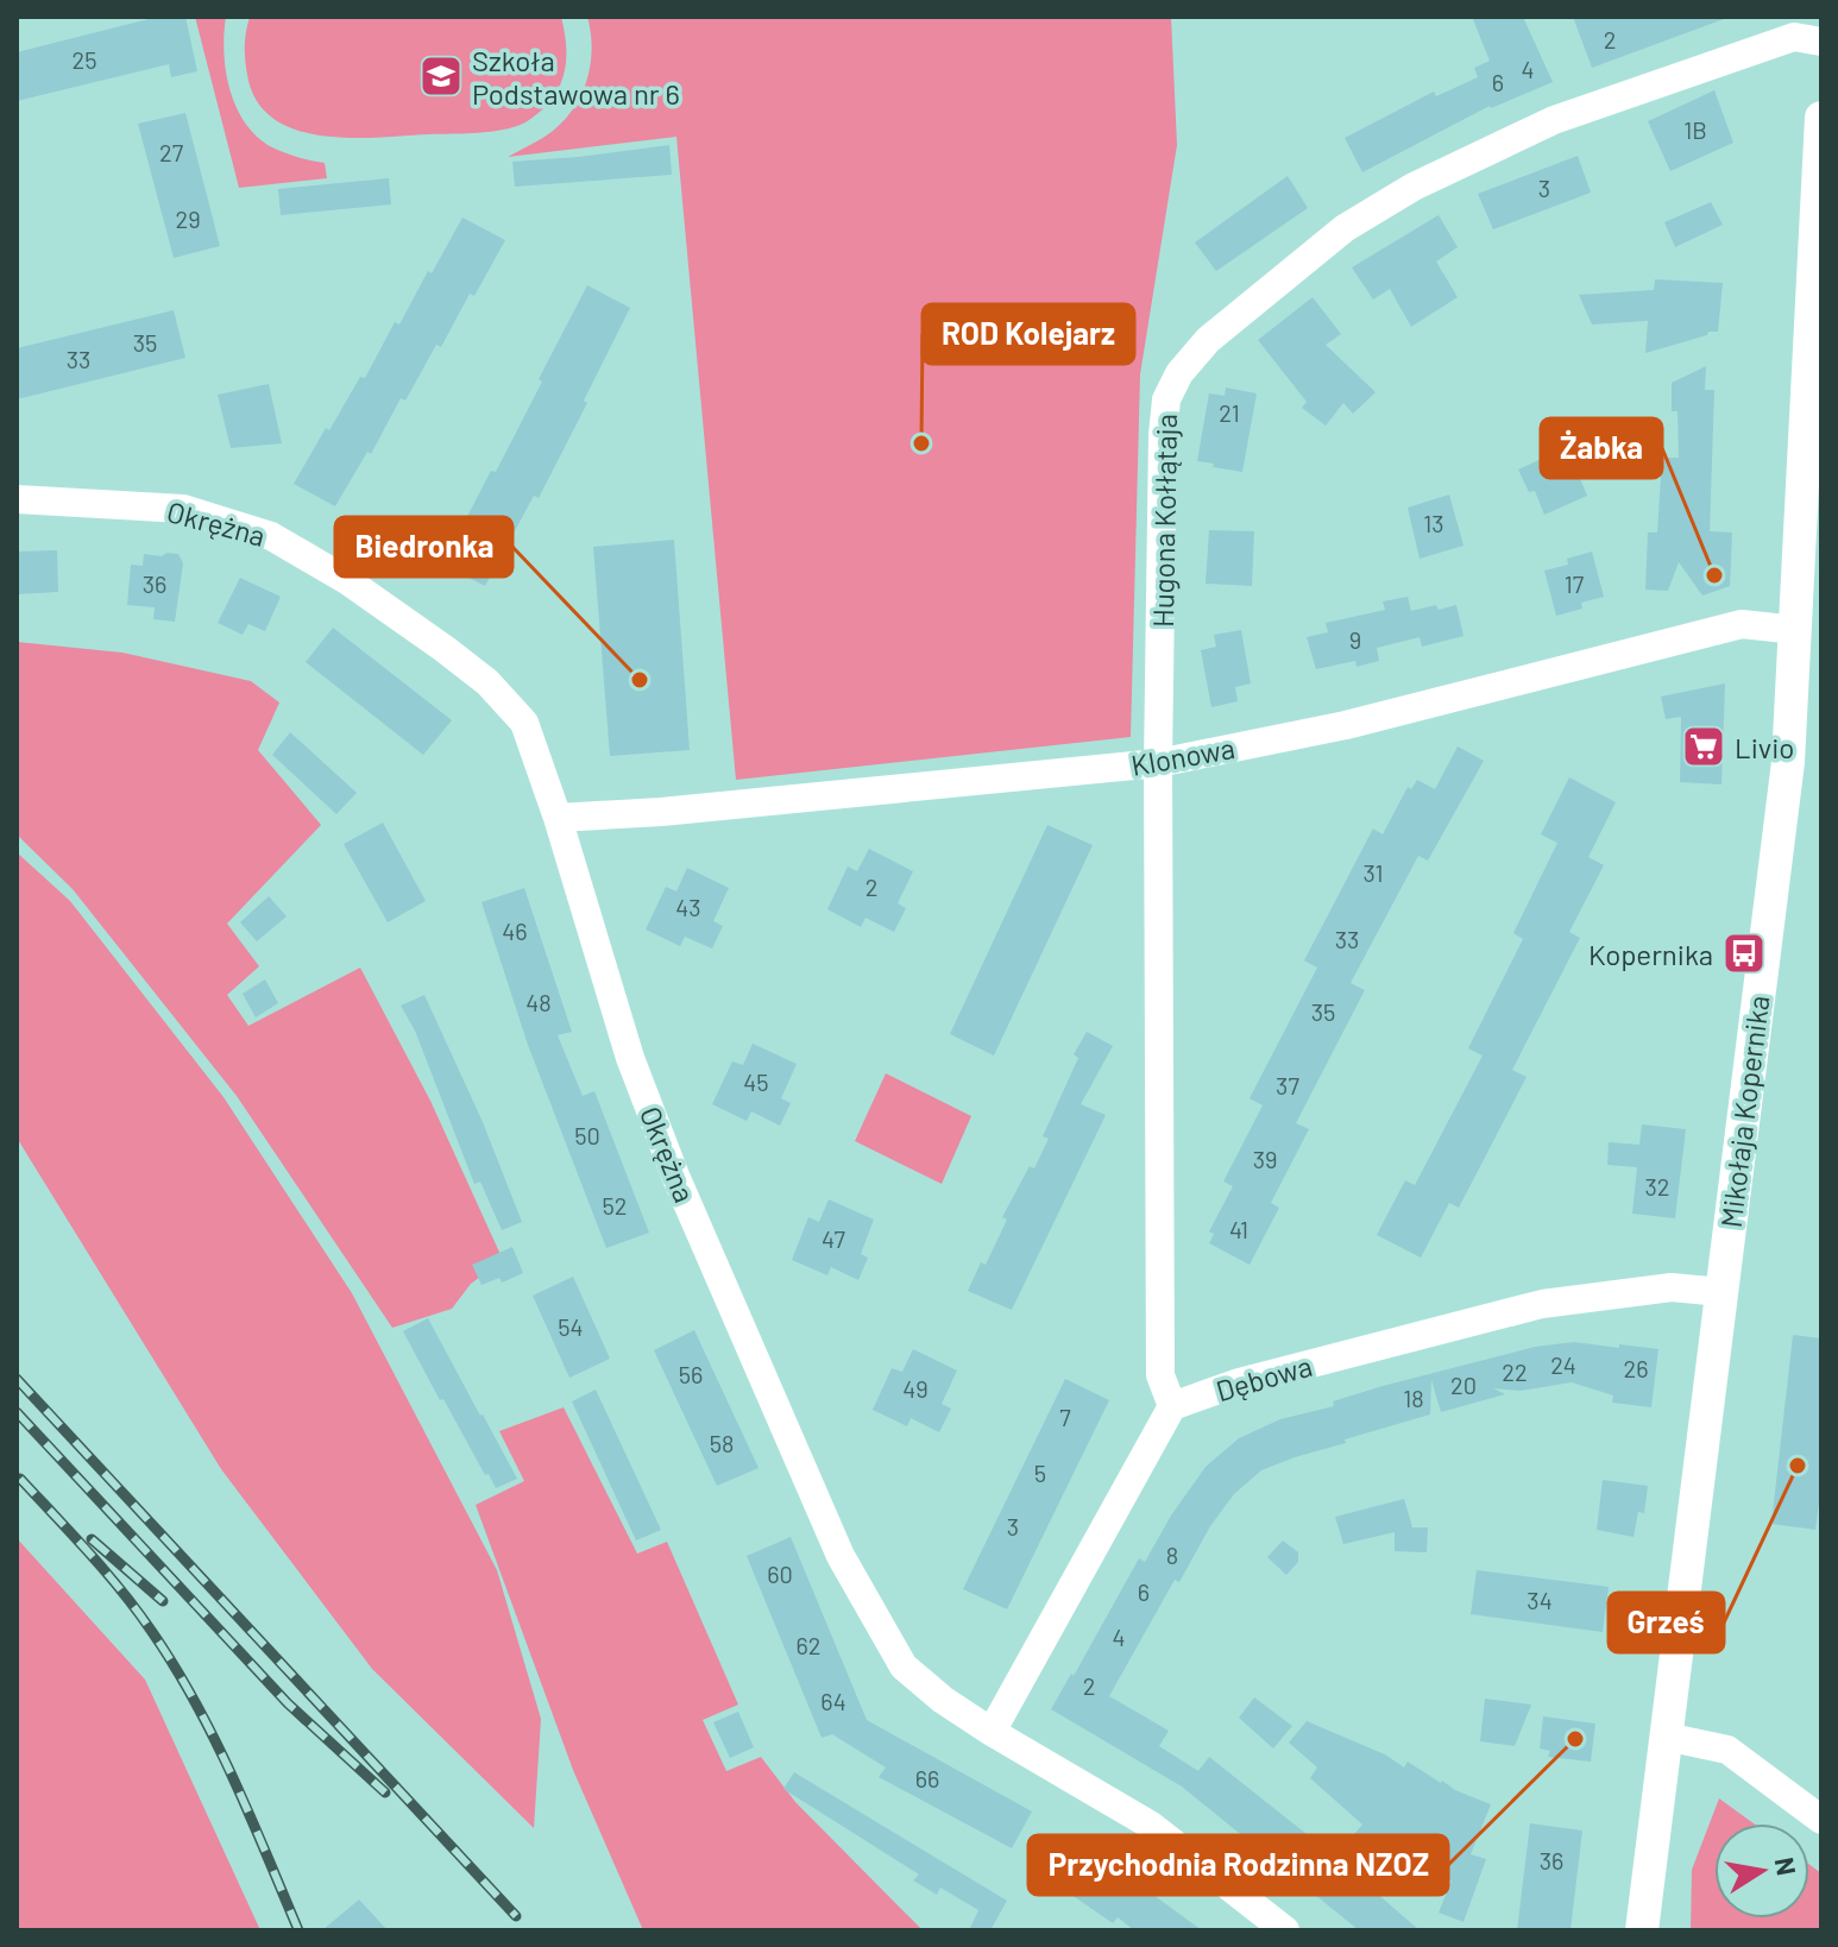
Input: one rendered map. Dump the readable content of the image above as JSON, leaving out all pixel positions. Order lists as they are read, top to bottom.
{
  "streets": {
    "street": [
      "Hugona Kołłątaja",
      "Okrężna",
      "Klonowa",
      "Mikołaja Kopernika",
      "Dębowa"
    ]
  },
  "crossings": [
    ["Hugona Kołłątaja", "Klonowa"],
    ["Hugona Kołłątaja", "Dębowa"],
    ["Okrężna", "Klonowa"],
    ["Klonowa", "Mikołaja Kopernika"],
    ["Mikołaja Kopernika", "Dębowa"]
  ],
  "places": {
    "school or university": ["Szkoła Podstawowa nr 6"],
    "other": [
      "ROD Kolejarz",
      "Żabka",
      "Biedronka",
      "Grześ",
      "Przychodnia Rodzinna NZOZ"
    ],
    "supermarket": ["Livio"],
    "bus stop": ["Kopernika"]
  },
  "house_numbers": [
    "2",
    "25",
    "4",
    "6",
    "1B",
    "27",
    "3",
    "29",
    "35",
    "33",
    "21",
    "13",
    "36",
    "17",
    "9",
    "31",
    "2",
    "43",
    "46",
    "33",
    "48",
    "35",
    "45",
    "37",
    "50",
    "39",
    "32",
    "52",
    "41",
    "47",
    "54",
    "24",
    "26",
    "22",
    "56",
    "20",
    "49",
    "18",
    "7",
    "58",
    "5",
    "3",
    "8",
    "60",
    "6",
    "34",
    "4",
    "62",
    "2",
    "64",
    "66",
    "36"
  ],
  "north": "right"
}
